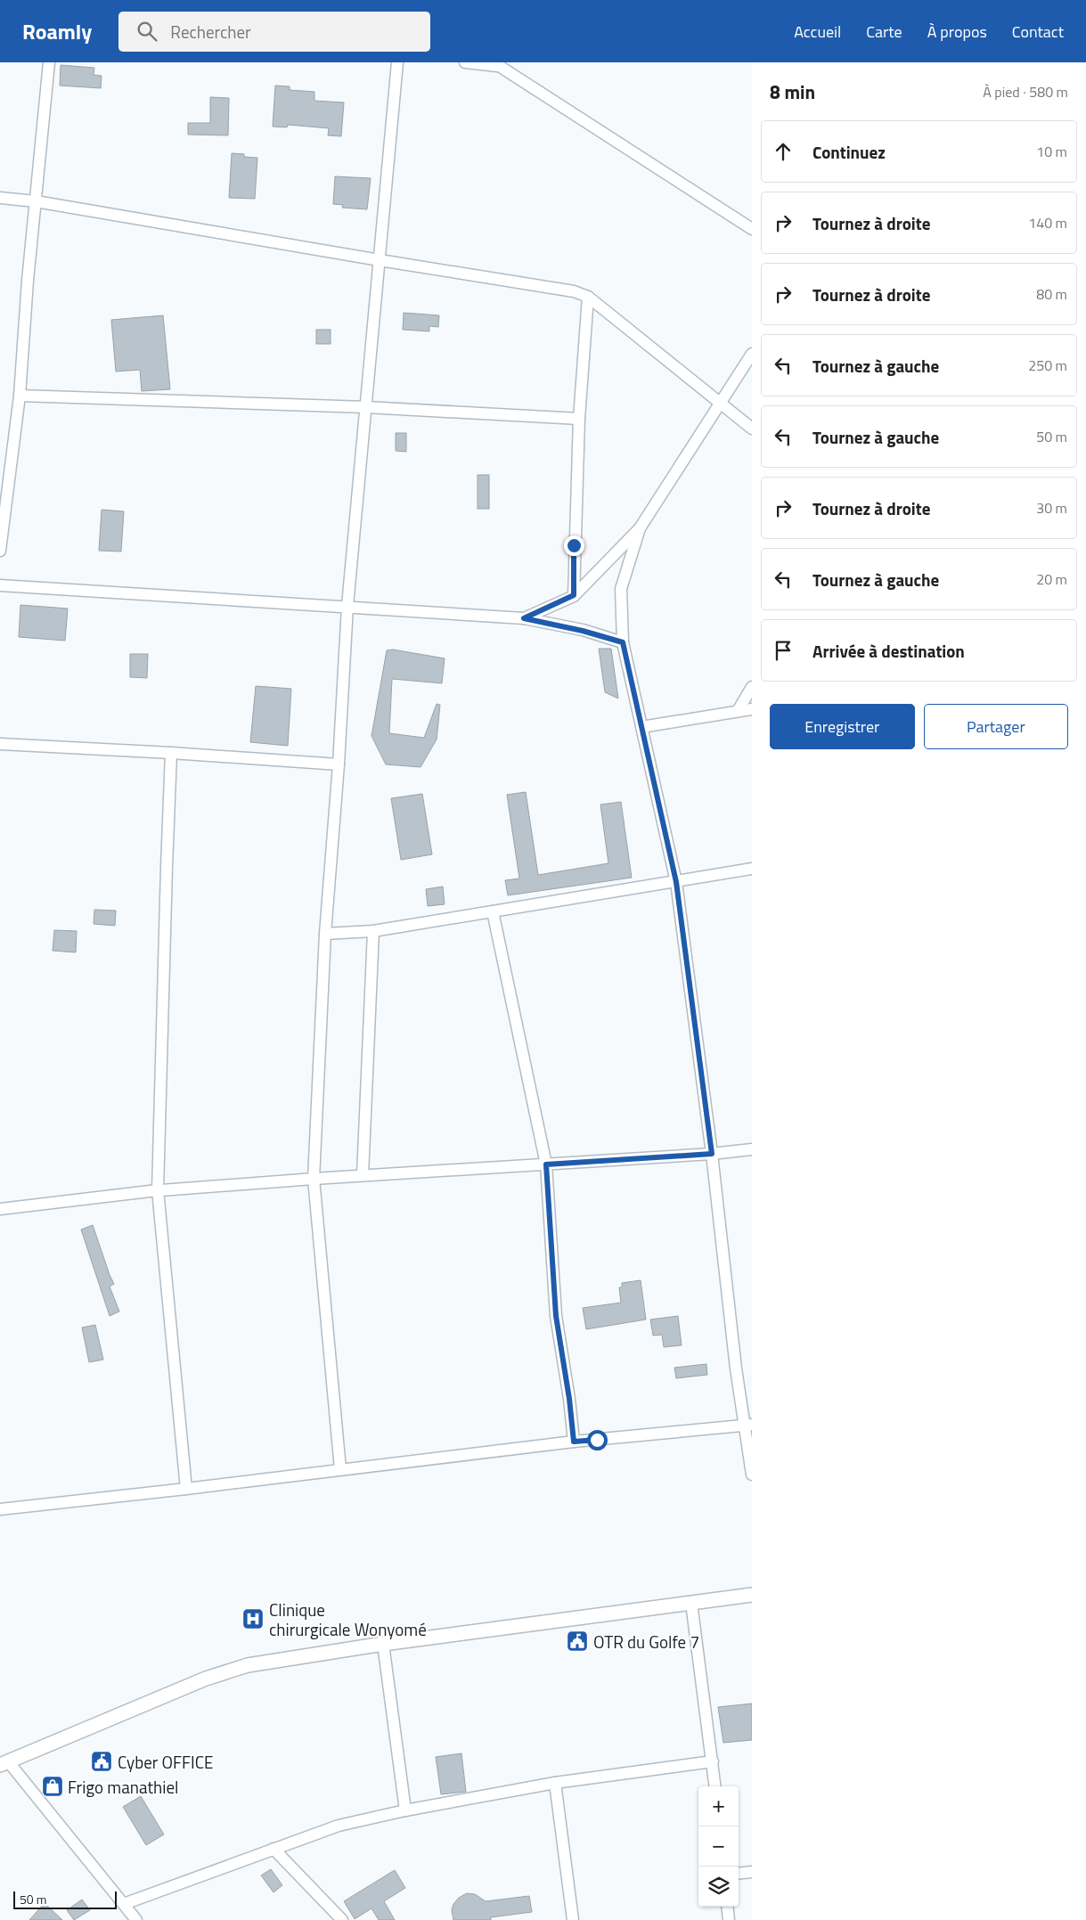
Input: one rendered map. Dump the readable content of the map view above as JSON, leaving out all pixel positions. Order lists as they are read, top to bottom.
{
  "places": {
    "hospital": ["Clinique chirurgicale Wonyomé"],
    "public building": ["OTR du Golfe 7", "Cyber OFFICE"],
    "shop": ["Frigo manathiel"]
  },
  "scale_bar": "50 m",
  "page": {
    "header": "Roamly",
    "search": "Rechercher",
    "nav": [
      "Accueil",
      "Carte",
      "À propos",
      "Contact"
    ],
    "heading": ["8 min", "À pied · 580 m"],
    "list": [
      ["Continuez", "10 m"],
      ["Tournez à droite", "140 m"],
      ["Tournez à droite", "80 m"],
      ["Tournez à gauche", "250 m"],
      ["Tournez à gauche", "50 m"],
      ["Tournez à droite", "30 m"],
      ["Tournez à gauche", "20 m"],
      "Arrivée à destination"
    ],
    "buttons": ["Enregistrer", "Partager"],
    "map_buttons": ["+", "−"],
    "scale": "50 m"
  }
}
